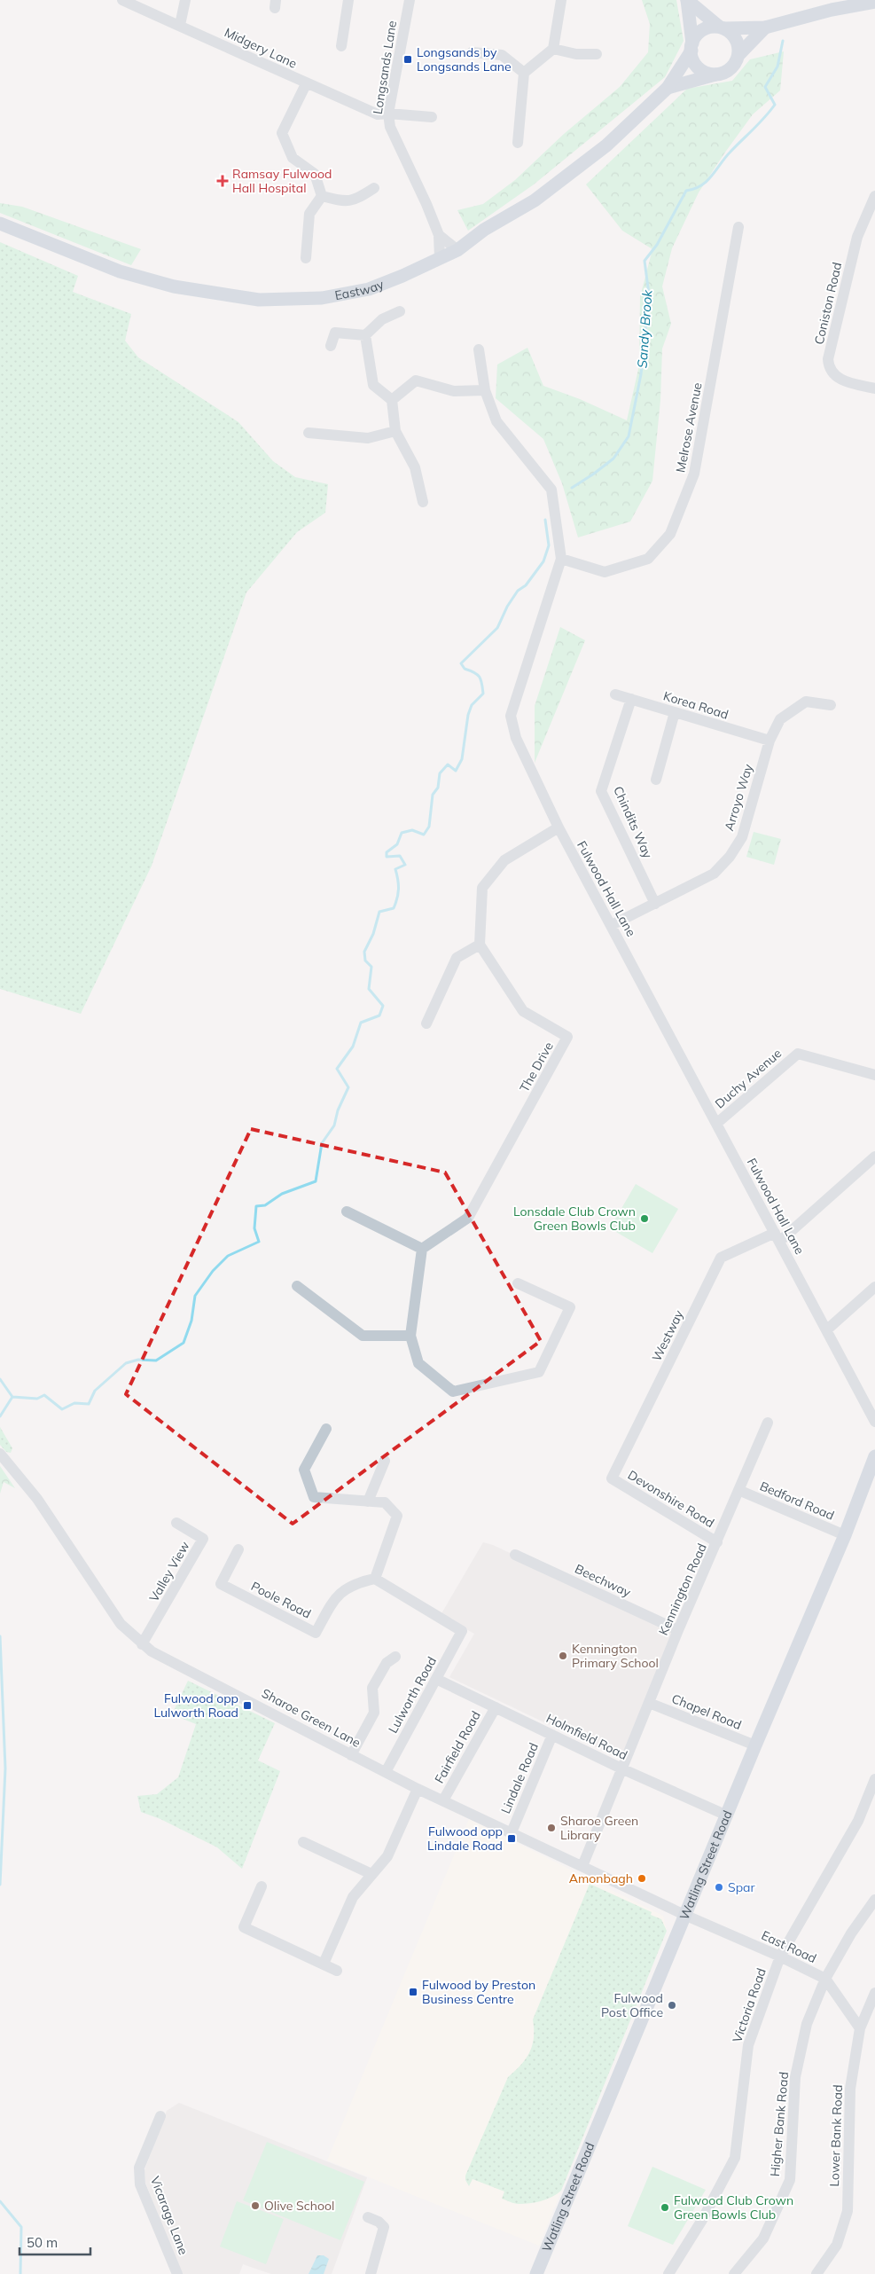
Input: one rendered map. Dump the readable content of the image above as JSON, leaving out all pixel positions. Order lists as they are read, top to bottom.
{
  "streets": {
    "main road": ["Eastway", "Watling Street Road"],
    "street": [
      "Midgery Lane",
      "Longsands Lane",
      "Coniston Road",
      "Melrose Avenue",
      "Korea Road",
      "Arroyo Way",
      "Chindits Way",
      "Fulwood Hall Lane",
      "The Drive",
      "Duchy Avenue",
      "Westway",
      "Devonshire Road",
      "Bedford Road",
      "Valley View",
      "Beechway",
      "Kennington Road",
      "Poole Road",
      "Lulworth Road",
      "Chapel Road",
      "Sharoe Green Lane",
      "Holmfield Road",
      "Fairfield Road",
      "Lindale Road",
      "East Road",
      "Victoria Road",
      "Higher Bank Road",
      "Lower Bank Road",
      "Vicarage Lane"
    ]
  },
  "crossings": [
    ["Midgery Lane", "Longsands Lane"],
    ["Longsands Lane", "Eastway"],
    ["Melrose Avenue", "Fulwood Hall Lane"],
    ["Korea Road", "Arroyo Way"],
    ["Korea Road", "Chindits Way"],
    ["Arroyo Way", "Chindits Way"],
    ["Arroyo Way", "Fulwood Hall Lane"],
    ["Fulwood Hall Lane", "Duchy Avenue"],
    ["Fulwood Hall Lane", "Westway"],
    ["Westway", "Devonshire Road"],
    ["Devonshire Road", "Kennington Road"],
    ["Bedford Road", "Kennington Road"],
    ["Bedford Road", "Watling Street Road"],
    ["Valley View", "Sharoe Green Lane"],
    ["Beechway", "Kennington Road"],
    ["Kennington Road", "Chapel Road"],
    ["Kennington Road", "Sharoe Green Lane"],
    ["Kennington Road", "Holmfield Road"],
    ["Poole Road", "Lulworth Road"],
    ["Lulworth Road", "Sharoe Green Lane"],
    ["Lulworth Road", "Holmfield Road"],
    ["Chapel Road", "Watling Street Road"],
    ["Sharoe Green Lane", "Fairfield Road"],
    ["Sharoe Green Lane", "Lindale Road"],
    ["Sharoe Green Lane", "Watling Street Road"],
    ["Sharoe Green Lane", "East Road"],
    ["Holmfield Road", "Fairfield Road"],
    ["Holmfield Road", "Lindale Road"],
    ["Holmfield Road", "Watling Street Road"],
    ["Watling Street Road", "East Road"],
    ["East Road", "Victoria Road"],
    ["East Road", "Higher Bank Road"],
    ["East Road", "Lower Bank Road"]
  ],
  "water": ["Sandy Brook"],
  "places": {
    "transit": [
      "Longsands by Longsands Lane",
      "Fulwood opp Lulworth Road",
      "Fulwood opp Lindale Road",
      "Fulwood by Preston Business Centre"
    ],
    "health": ["Ramsay Fulwood Hall Hospital"],
    "other": [
      "Lonsdale Club Crown Green Bowls Club",
      "Kennington Primary School",
      "Sharoe Green Library",
      "Amonbagh",
      "Spar",
      "Fulwood Post Office",
      "Olive School",
      "Fulwood Club Crown Green Bowls Club"
    ]
  },
  "scale_bar": "50 m"
}
